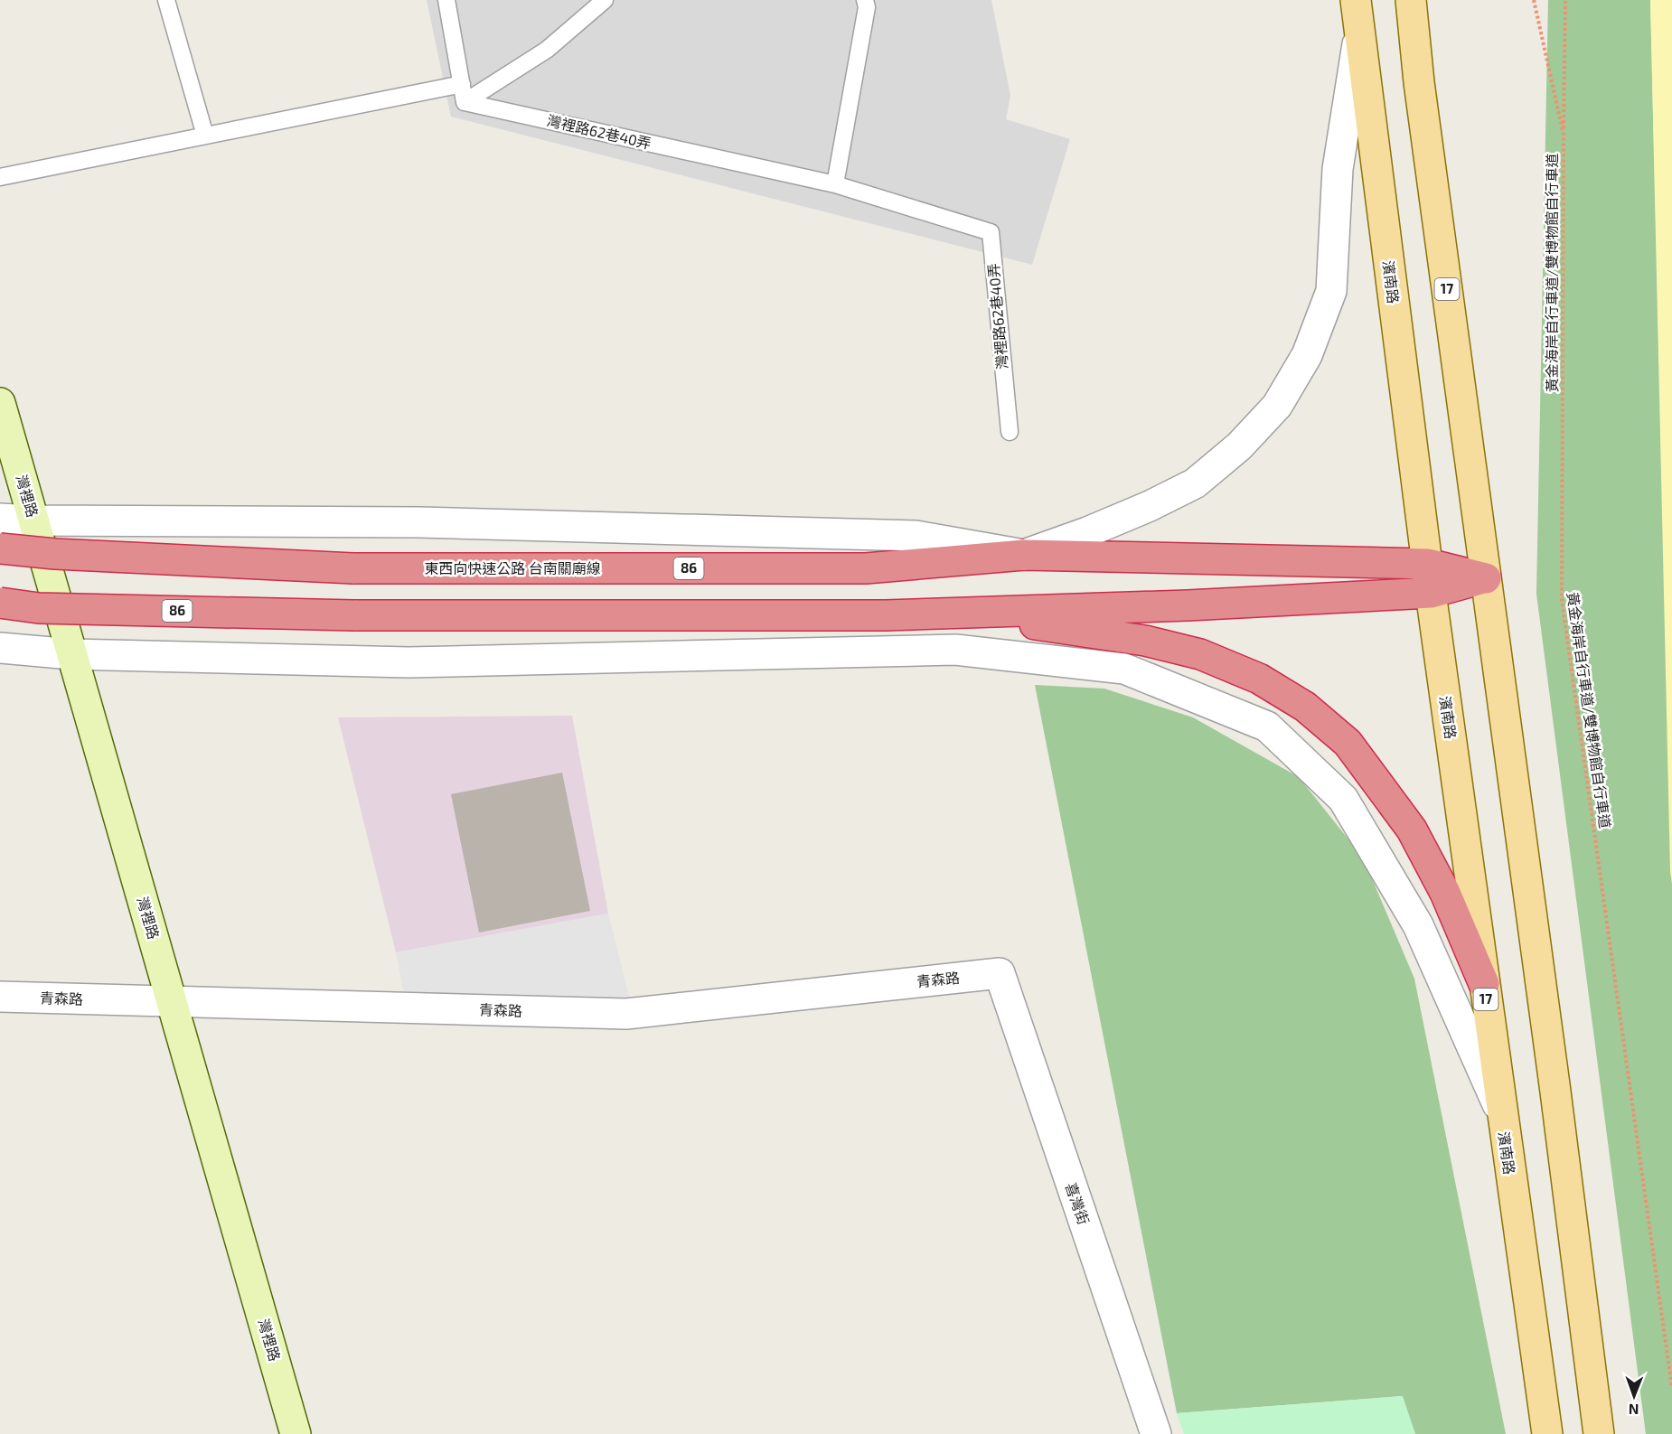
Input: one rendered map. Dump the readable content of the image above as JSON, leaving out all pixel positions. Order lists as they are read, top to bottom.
{
  "streets": {
    "highway": ["東西向快速公路 台南關廟線", "86"],
    "main road": ["濱南路", "17"],
    "street": ["灣裡路", "青森路", "喜灣街"],
    "lane": ["灣裡路62巷40弄"],
    "path": ["黃金海岸自行車道/雙博物館自行車道"]
  },
  "crossings": [
    ["濱南路", "東西向快速公路 台南關廟線"],
    ["17", "東西向快速公路 台南關廟線"],
    ["灣裡路", "青森路"],
    ["青森路", "喜灣街"]
  ],
  "north": "bottom"
}
